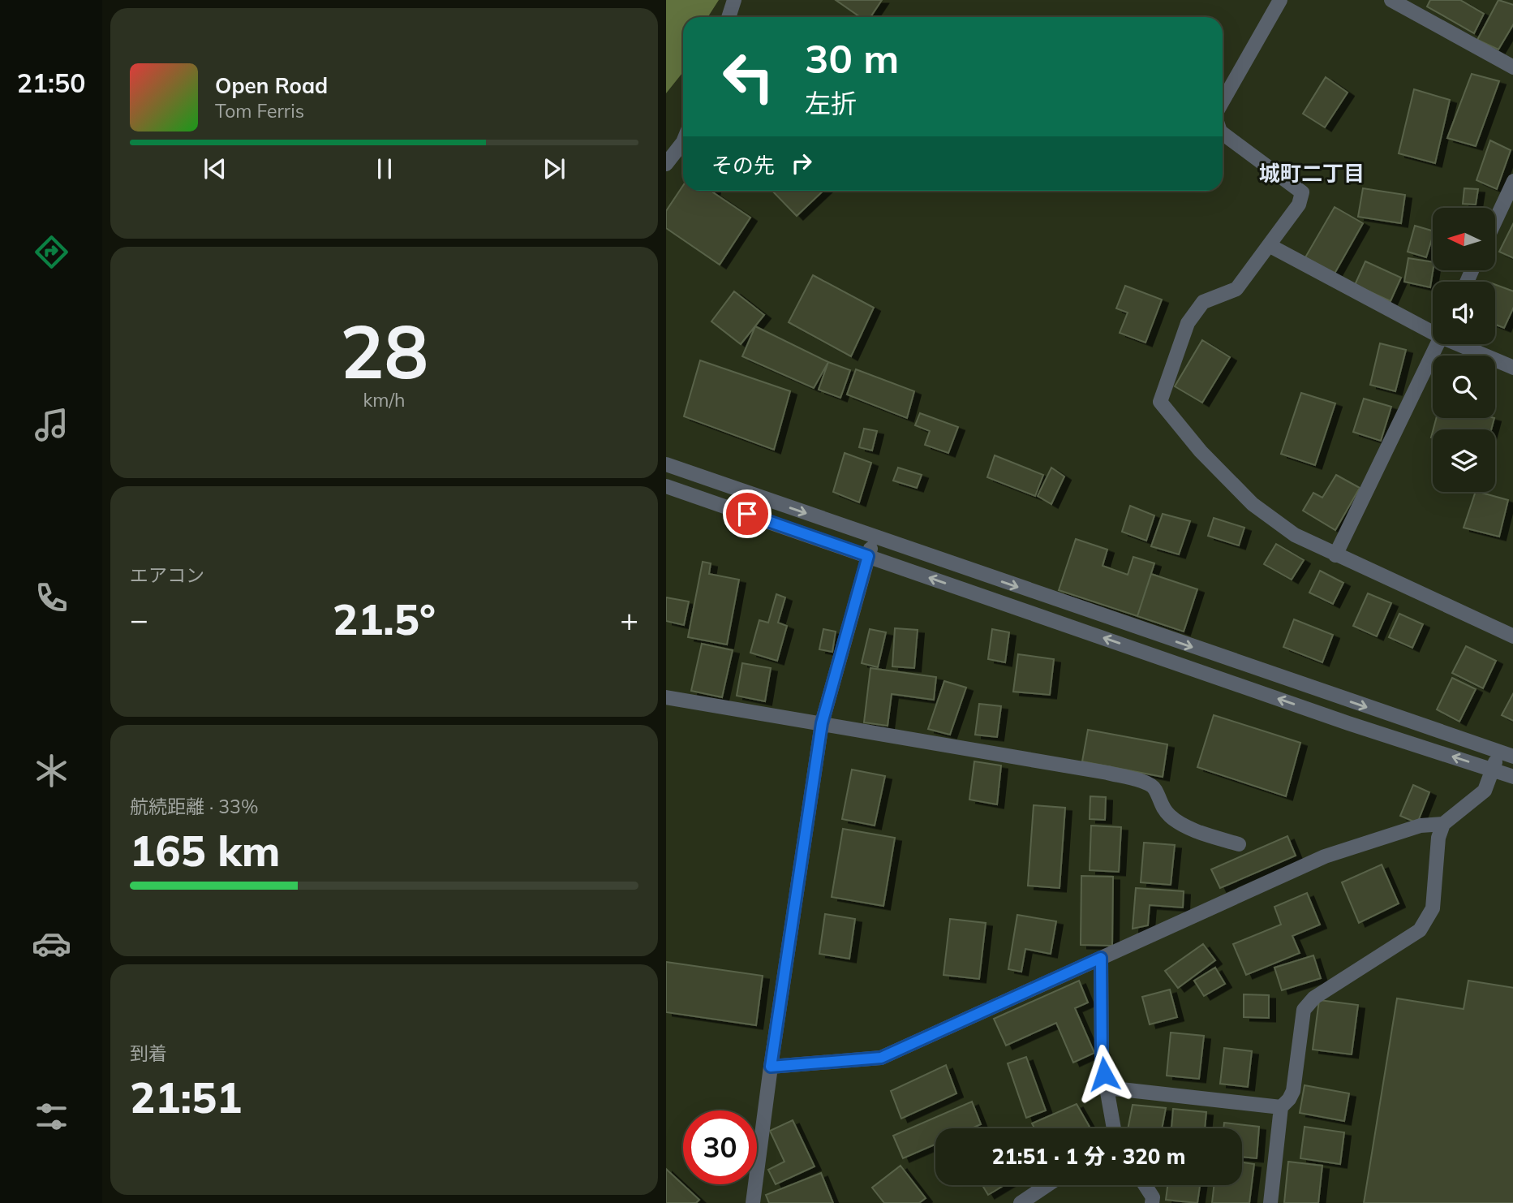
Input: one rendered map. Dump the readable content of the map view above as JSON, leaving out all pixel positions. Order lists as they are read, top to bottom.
{
  "districts": ["城町二丁目"],
  "north": "left",
  "page": {
    "tabs": "21:50",
    "turn": ["30 m", "左折"],
    "song": ["Open Road", "Tom Ferris"],
    "then": "その先",
    "tile": [
      ["28", "km/h"],
      "エアコン",
      ["航続距離 · 33%", "165 km"],
      ["到着", "21:51"]
    ],
    "heat": ["−", "21.5°", "+"],
    "limit": "30",
    "trip": "21:51 · 1 分 · 320 m"
  }
}
